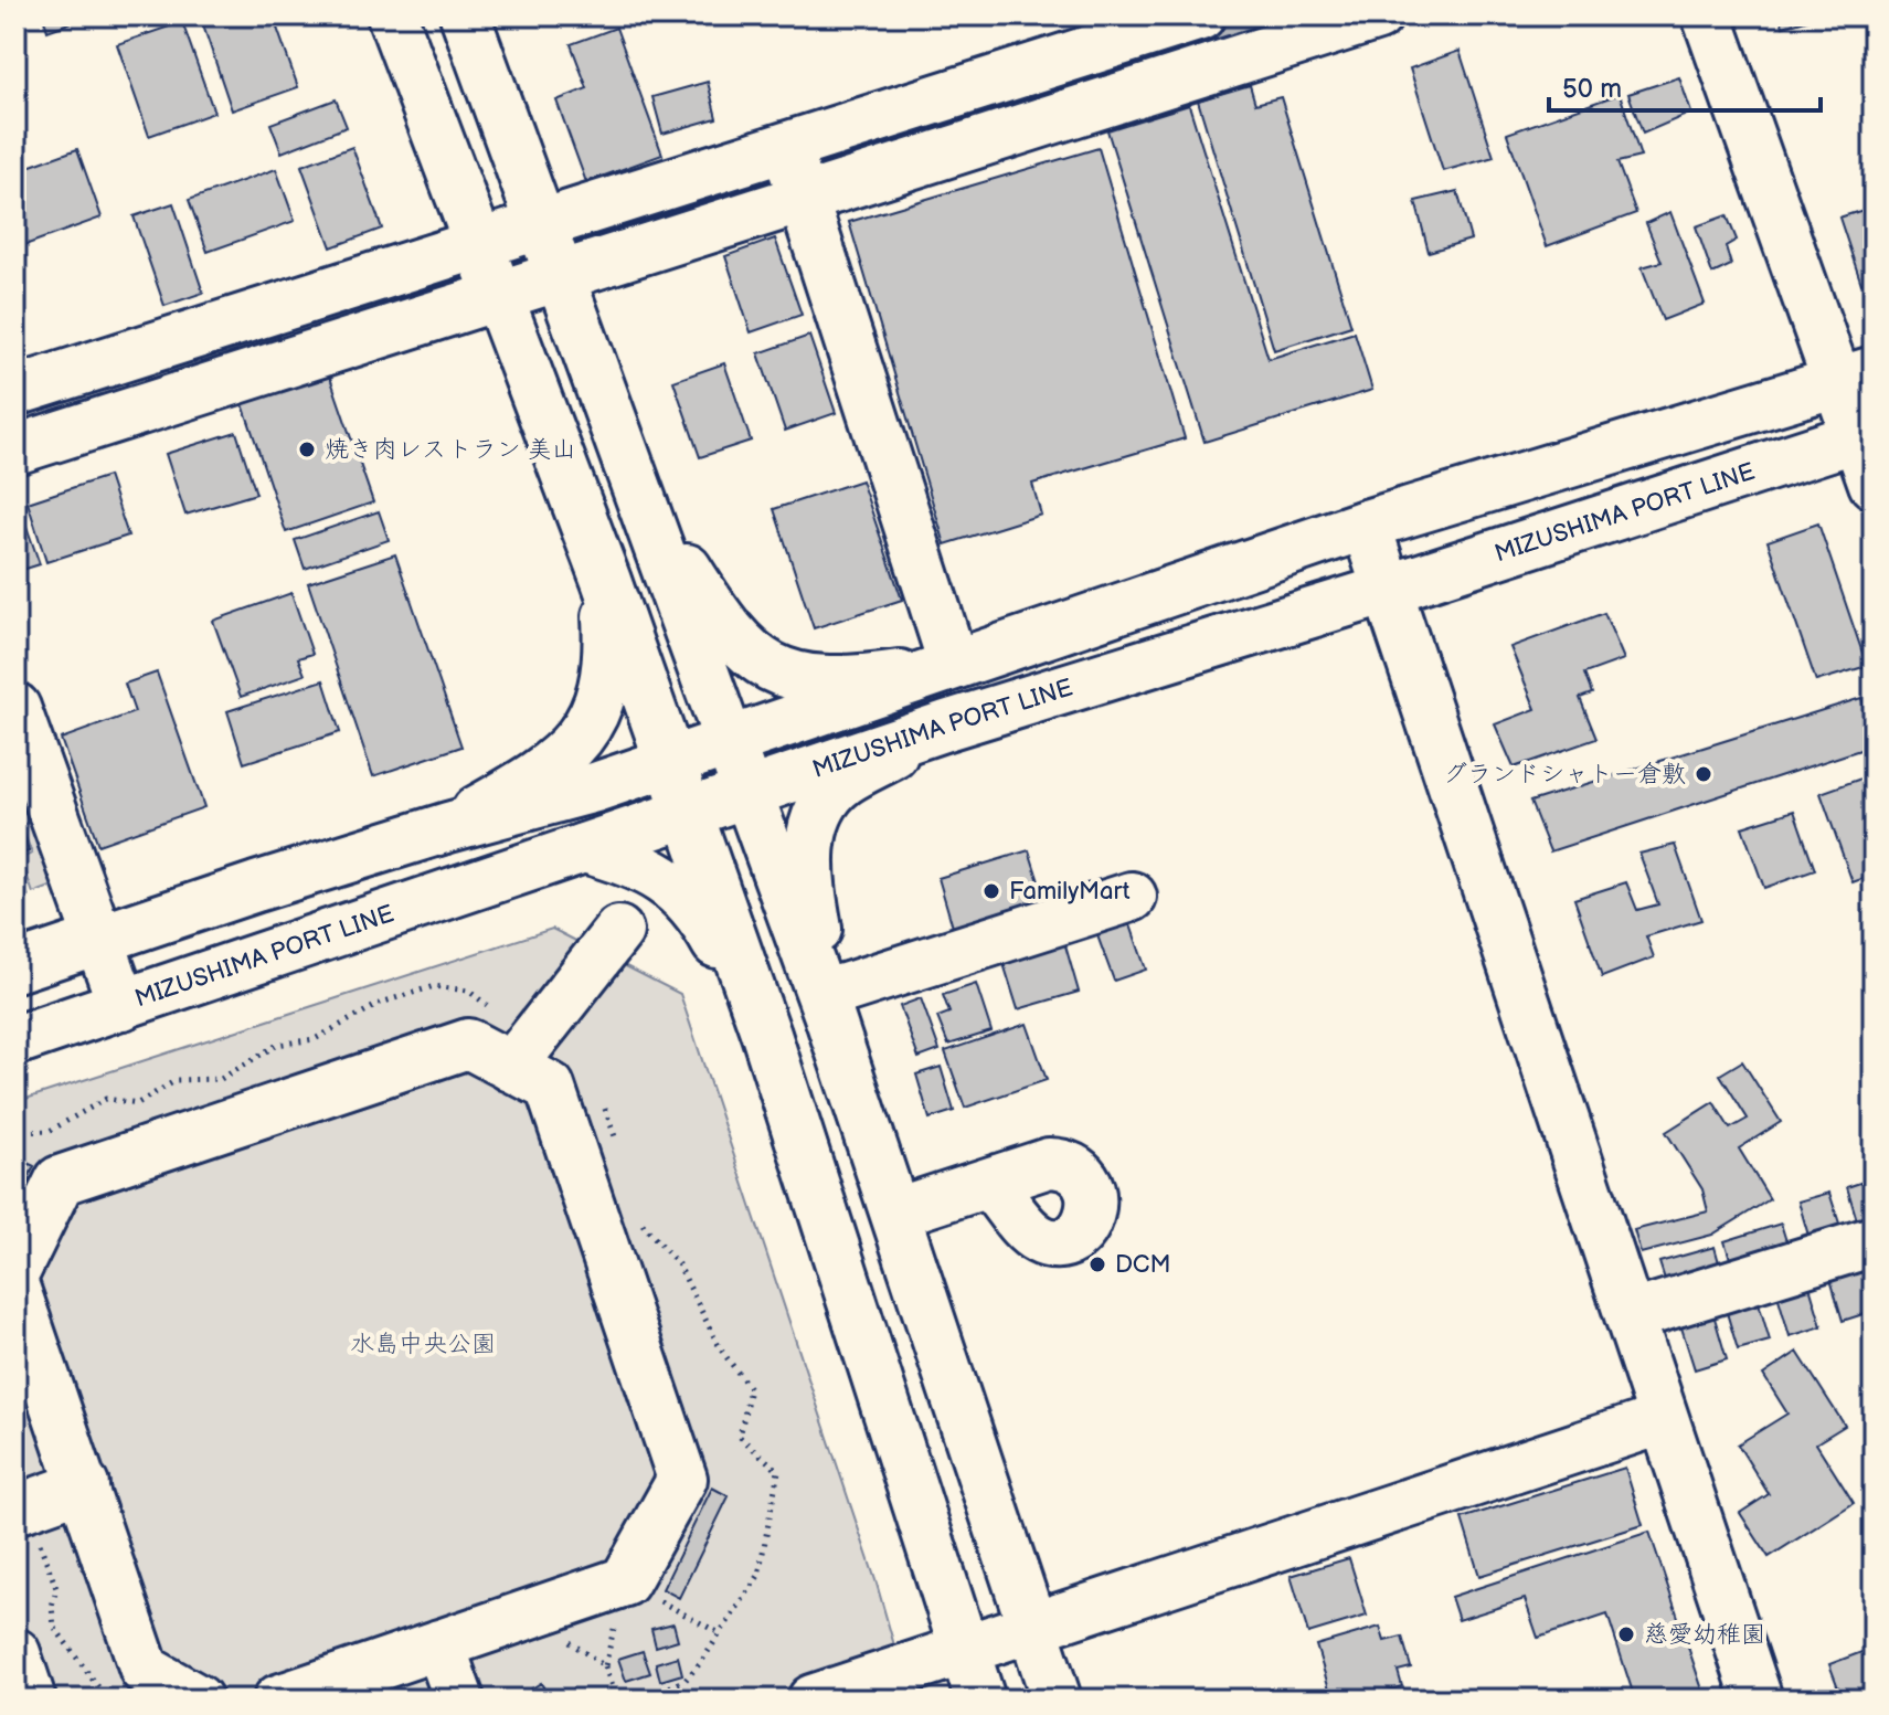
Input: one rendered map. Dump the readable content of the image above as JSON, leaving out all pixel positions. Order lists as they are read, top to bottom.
{
  "streets": {
    "street": ["MIZUSHIMA PORT LINE"]
  },
  "parks": ["水島中央公園"],
  "places": [
    "焼き肉レストラン 美山",
    "グランドシャトー倉敷",
    "FamilyMart",
    "DCM",
    "慈愛幼稚園"
  ],
  "scale_bar": "50 m"
}
